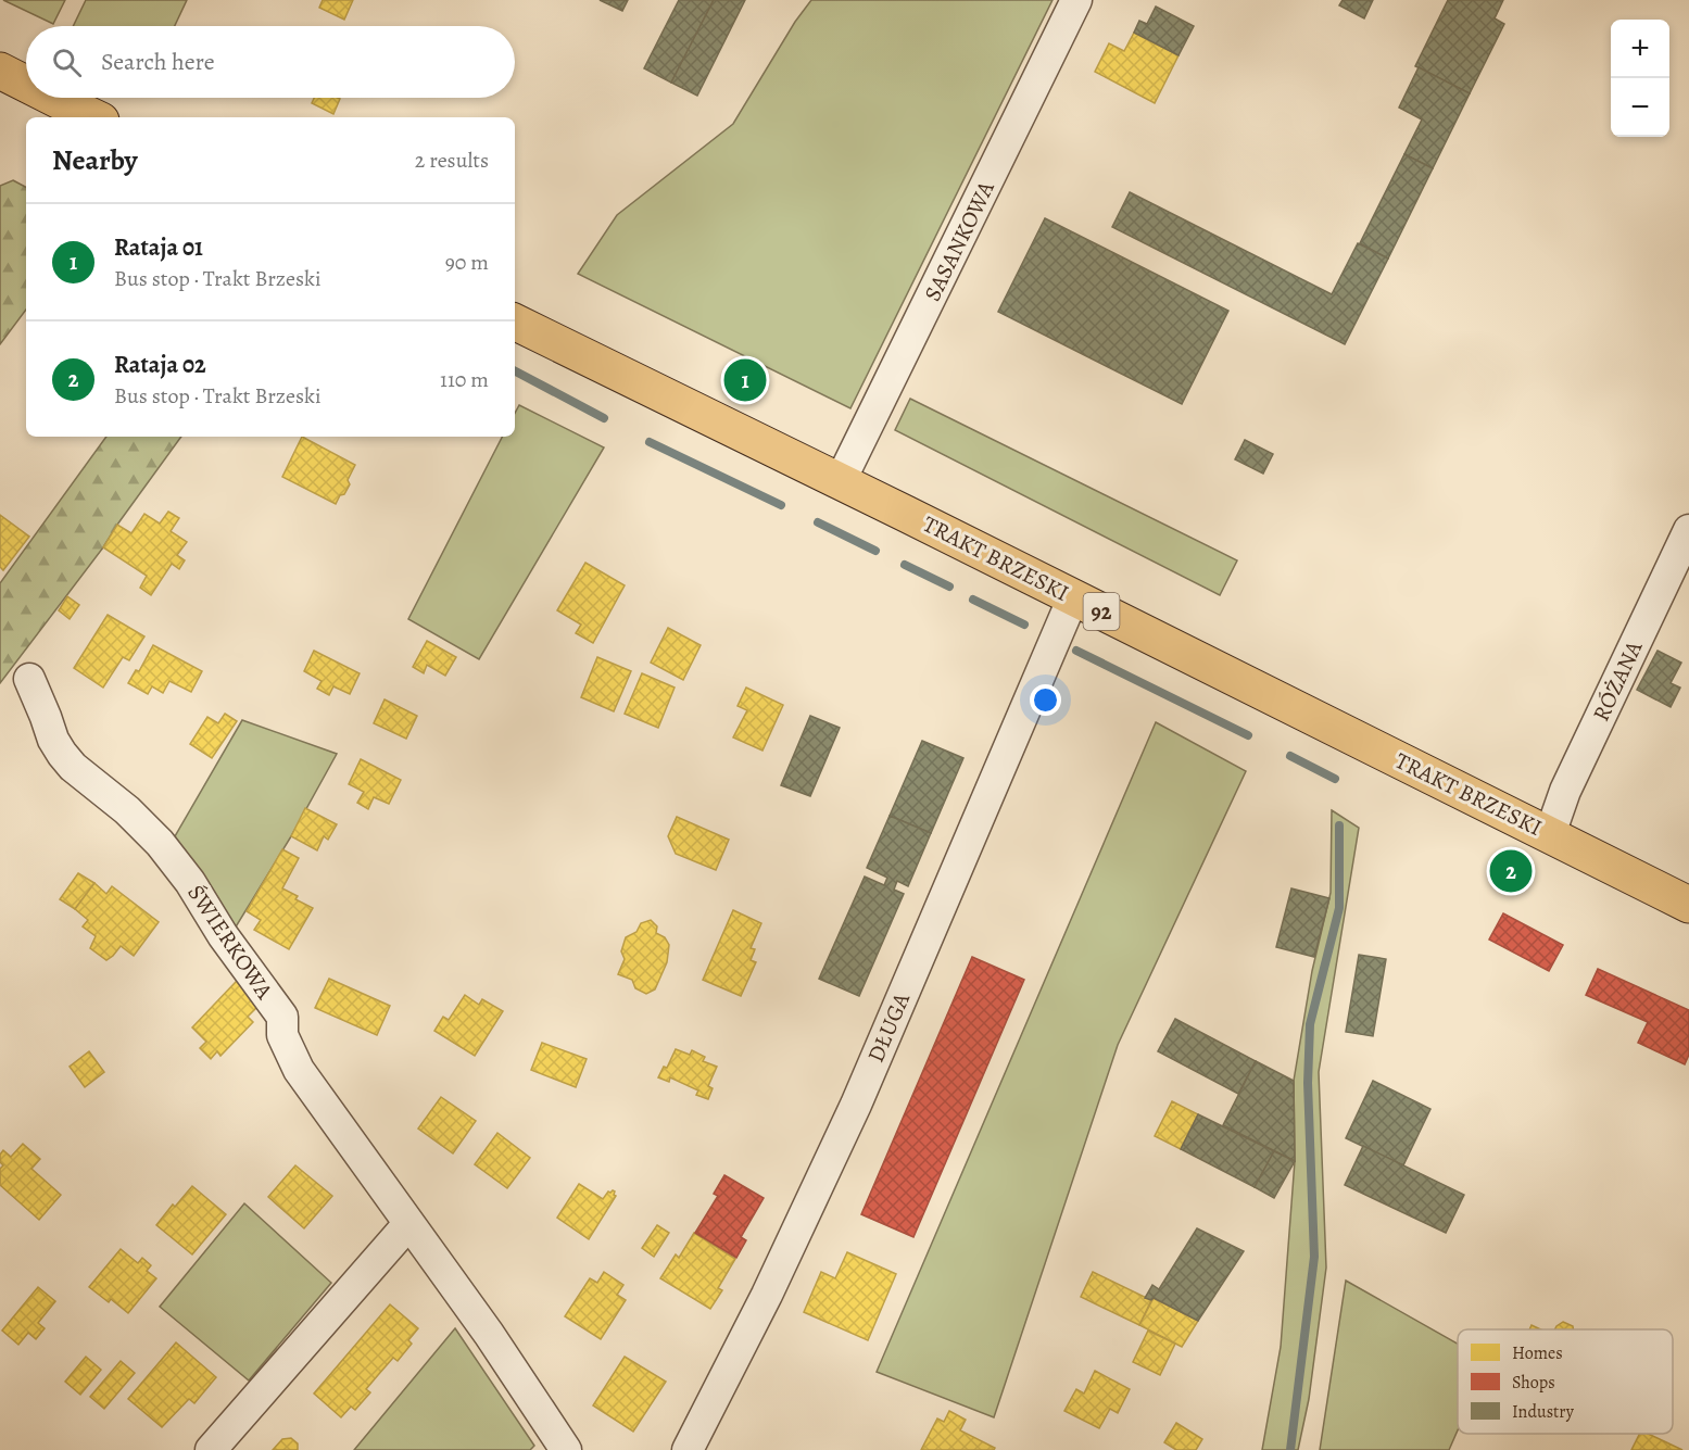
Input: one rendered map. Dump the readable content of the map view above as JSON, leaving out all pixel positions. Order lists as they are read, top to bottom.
{
  "streets": {
    "main road": ["TRAKT BRZESKI", "92"],
    "street": [
      "SASANKOWA",
      "RÓŻANA",
      "ŚWIERKOWA",
      "DŁUGA"
    ]
  },
  "crossings": [
    ["SASANKOWA", "TRAKT BRZESKI"],
    ["TRAKT BRZESKI", "RÓŻANA"],
    ["TRAKT BRZESKI", "DŁUGA"]
  ],
  "legend": ["Homes", "Shops", "Industry"],
  "page": {
    "map_buttons": ["+", "−"],
    "search": "Search here",
    "heading": ["Nearby", "2 results"],
    "list": [
      {
        "mark": "1",
        "name": "Rataja 01",
        "note": "Bus stop · Trakt Brzeski",
        "value": "90 m"
      },
      {
        "mark": "2",
        "name": "Rataja 02",
        "note": "Bus stop · Trakt Brzeski",
        "value": "110 m"
      }
    ],
    "pins": ["1", "2"]
  }
}
